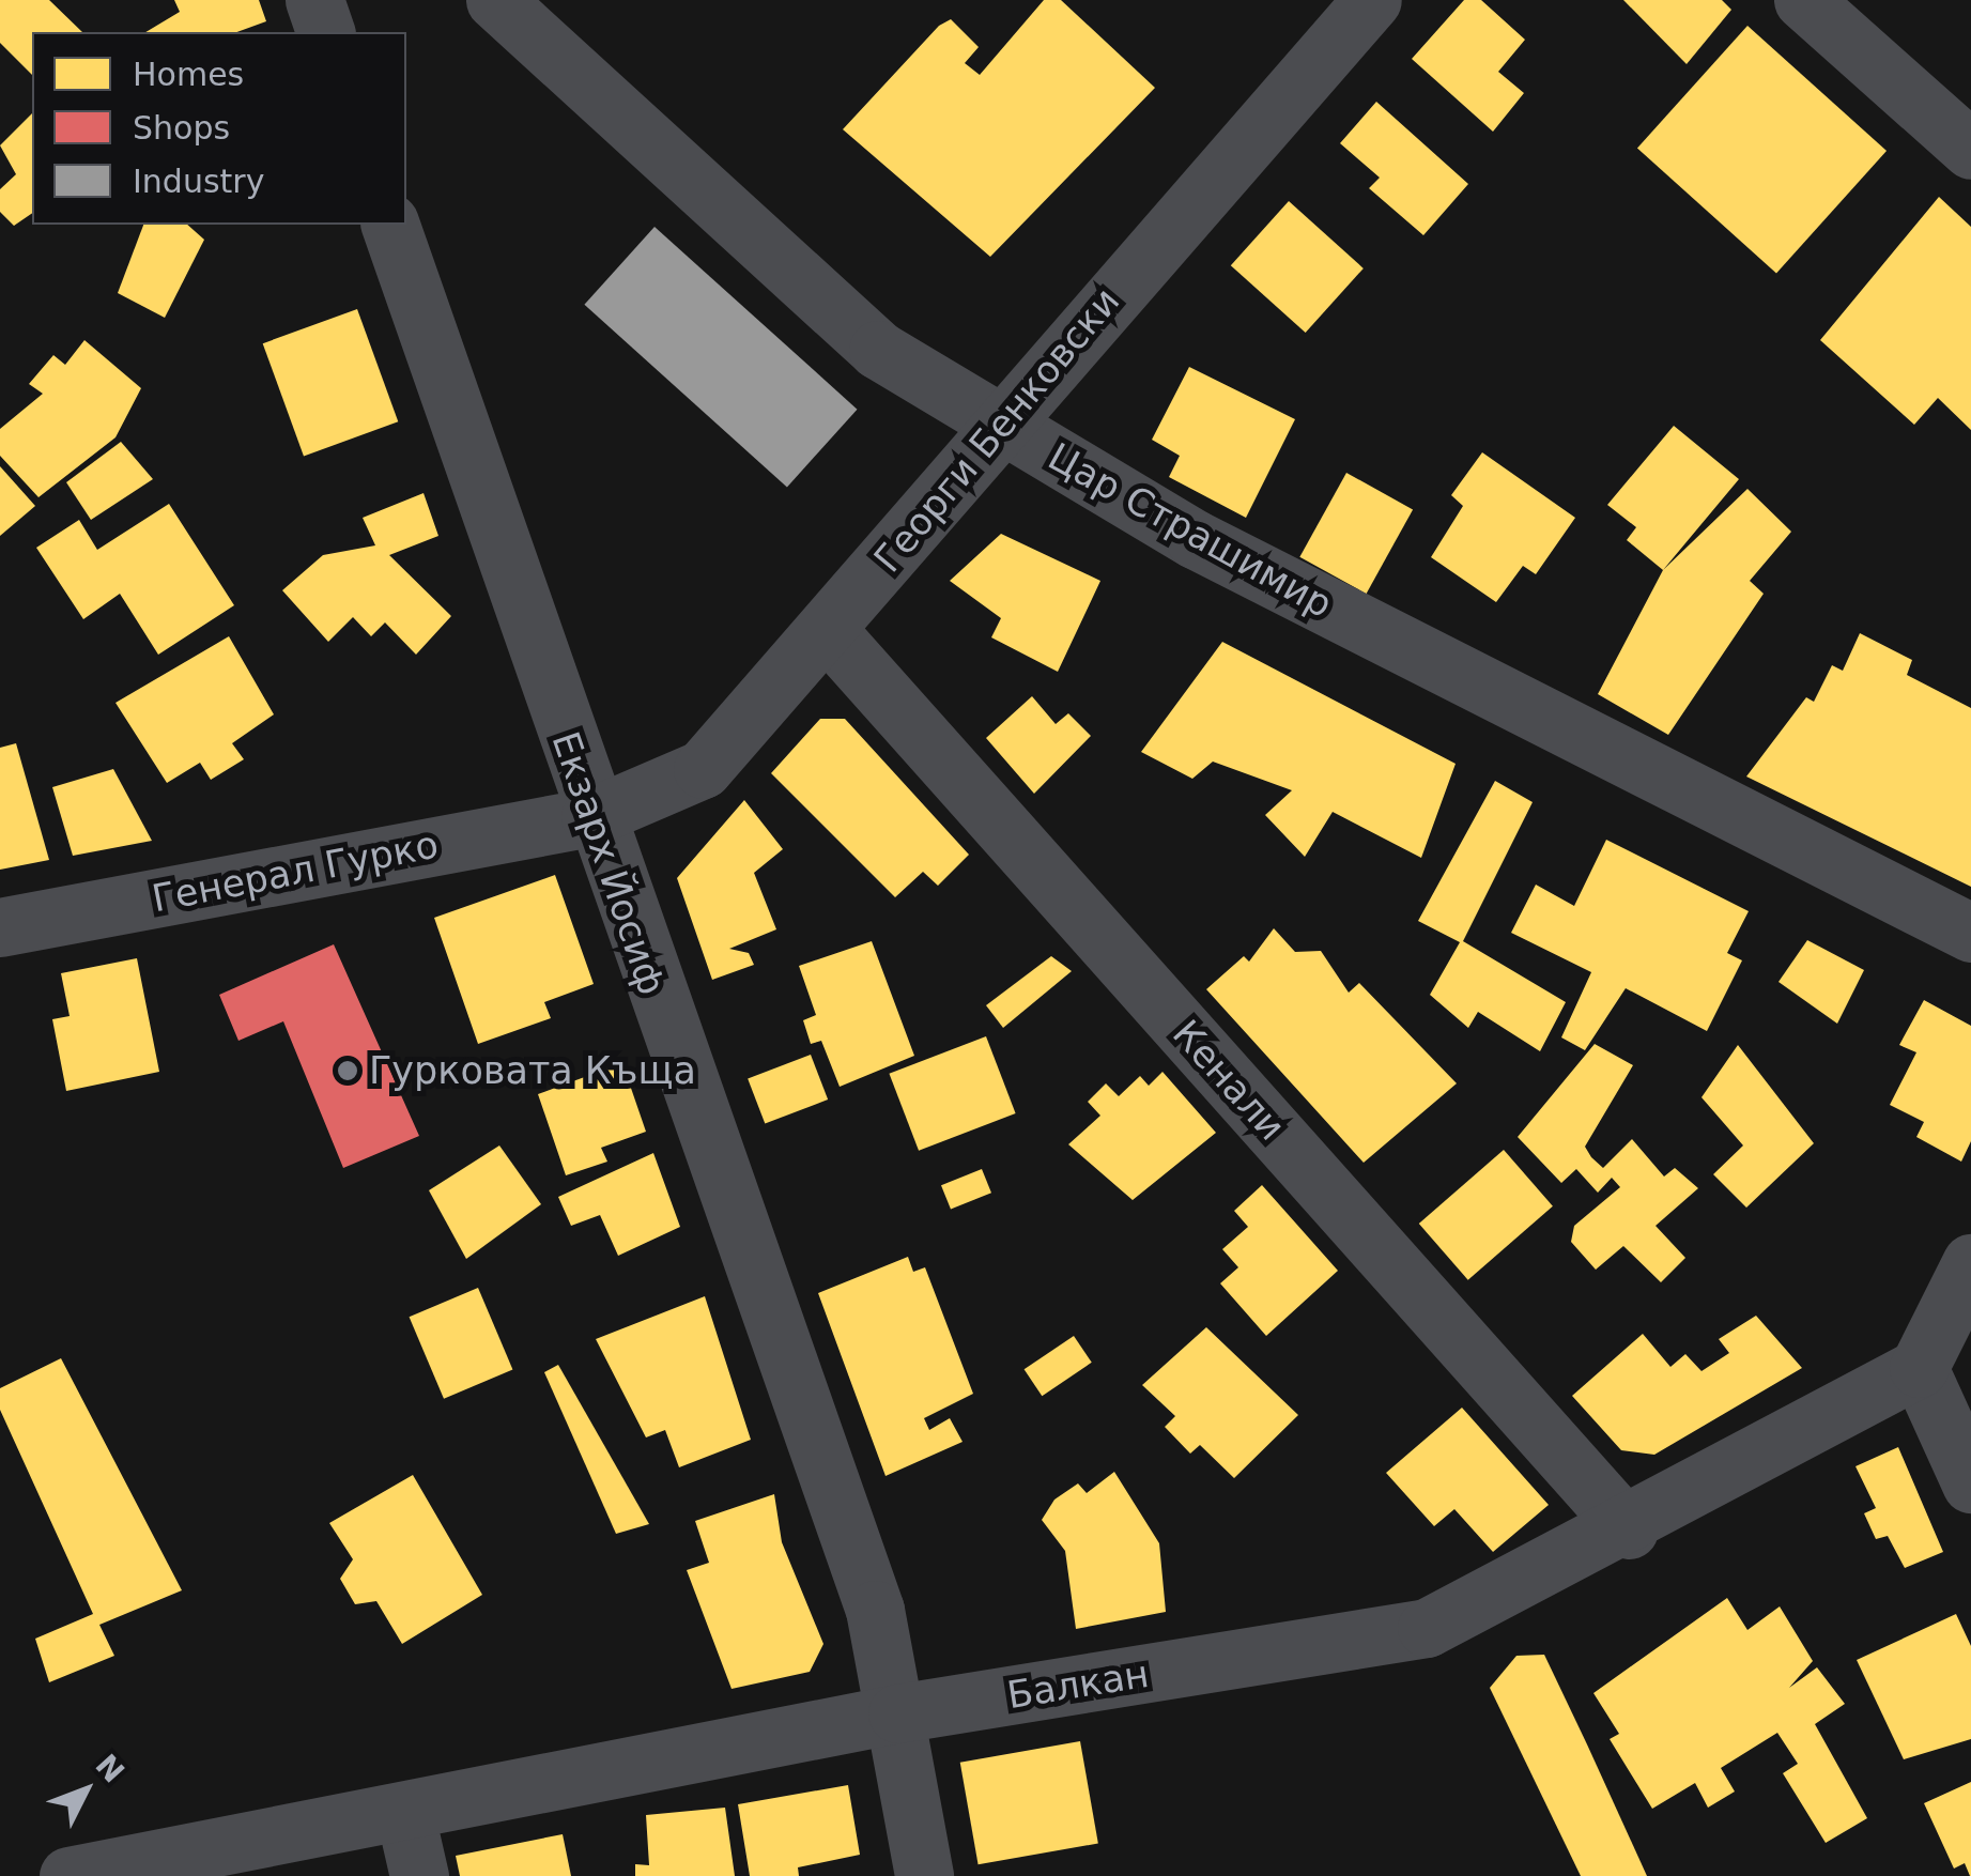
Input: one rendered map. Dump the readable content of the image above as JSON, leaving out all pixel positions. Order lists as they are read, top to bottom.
{
  "streets": {
    "street": [
      "Георги Бенковски",
      "Цар Страшимир",
      "Екзарх Йосиф",
      "Генерал Гурко",
      "Кенали",
      "Балкан"
    ]
  },
  "crossings": [
    ["Георги Бенковски", "Цар Страшимир"],
    ["Георги Бенковски", "Екзарх Йосиф"],
    ["Георги Бенковски", "Генерал Гурко"],
    ["Георги Бенковски", "Кенали"],
    ["Екзарх Йосиф", "Генерал Гурко"],
    ["Екзарх Йосиф", "Балкан"],
    ["Кенали", "Балкан"]
  ],
  "places": ["Гурковата Къща"],
  "legend": ["Homes", "Shops", "Industry"],
  "north": "top right"
}
